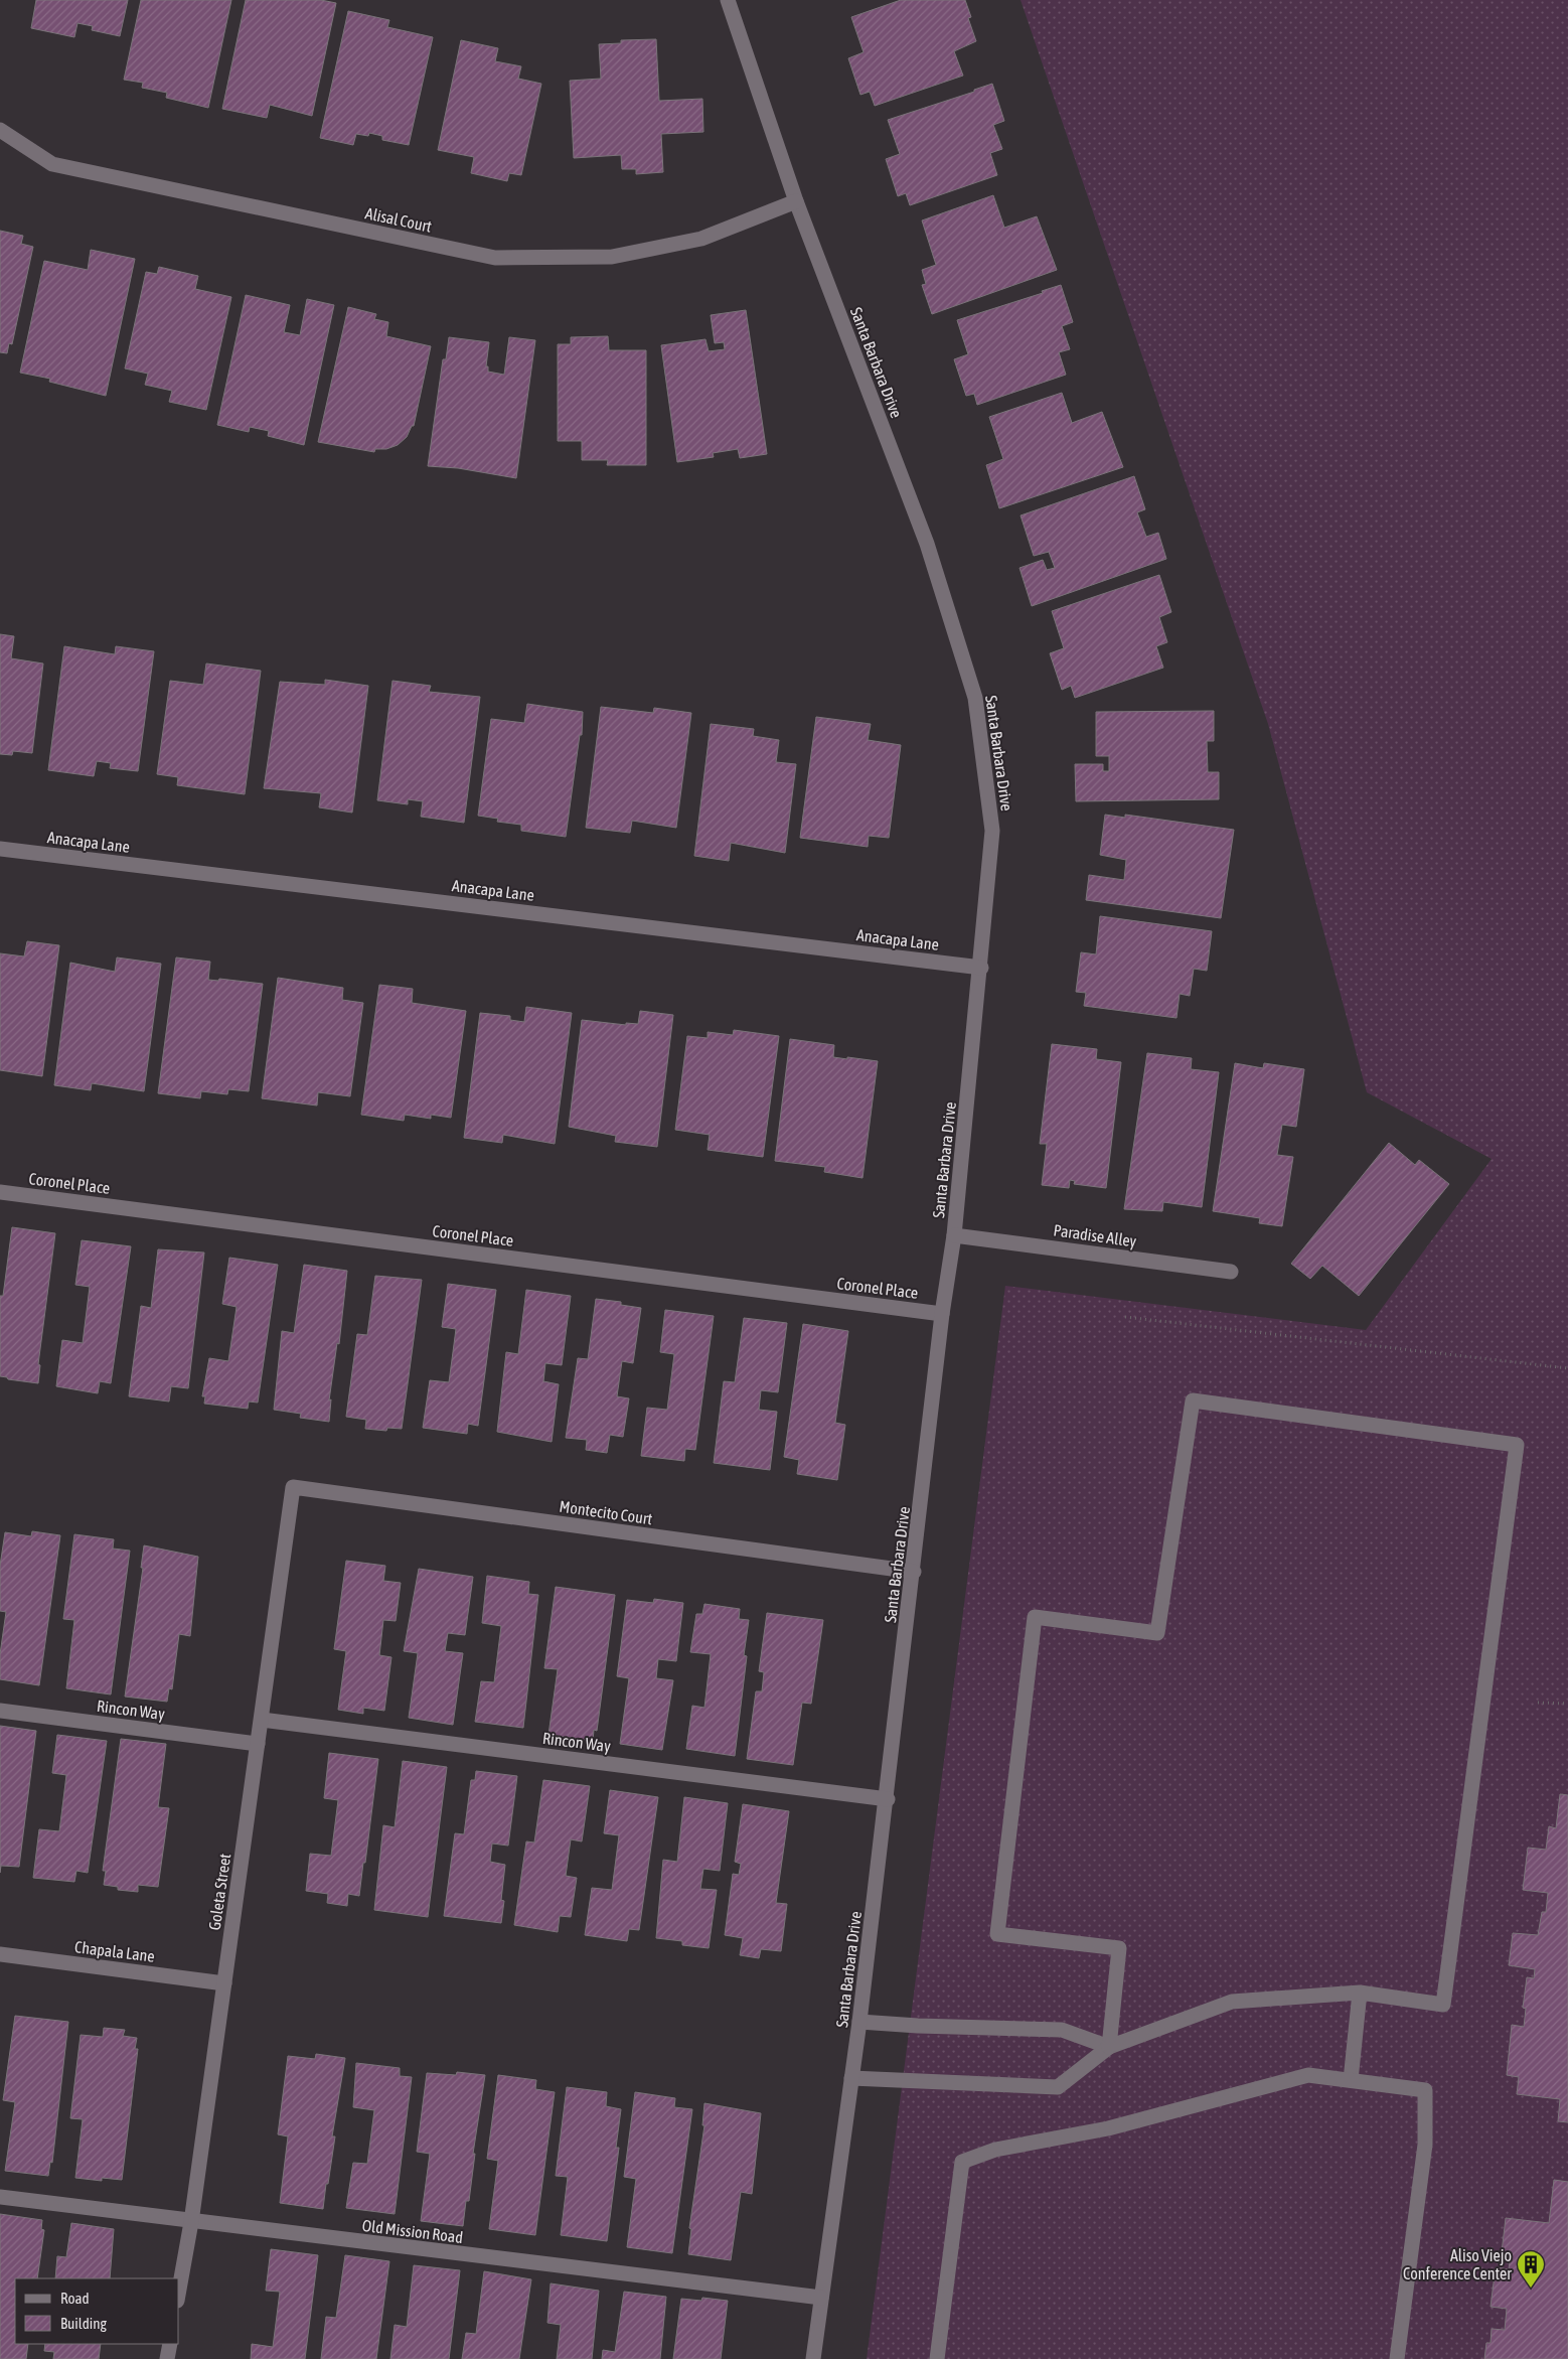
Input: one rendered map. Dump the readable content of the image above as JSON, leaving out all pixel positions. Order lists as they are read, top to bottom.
{
  "streets": {
    "street": [
      "Alisal Court",
      "Santa Barbara Drive",
      "Anacapa Lane",
      "Coronel Place",
      "Paradise Alley",
      "Montecito Court",
      "Rincon Way",
      "Goleta Street",
      "Chapala Lane",
      "Old Mission Road"
    ]
  },
  "crossings": [
    ["Alisal Court", "Santa Barbara Drive"],
    ["Santa Barbara Drive", "Anacapa Lane"],
    ["Santa Barbara Drive", "Coronel Place"],
    ["Santa Barbara Drive", "Paradise Alley"],
    ["Santa Barbara Drive", "Montecito Court"],
    ["Santa Barbara Drive", "Rincon Way"],
    ["Santa Barbara Drive", "Old Mission Road"],
    ["Montecito Court", "Goleta Street"],
    ["Rincon Way", "Goleta Street"],
    ["Goleta Street", "Chapala Lane"],
    ["Goleta Street", "Old Mission Road"]
  ],
  "places": {
    "building": ["Aliso Viejo Conference Center"]
  },
  "legend": ["Road", "Building"]
}
